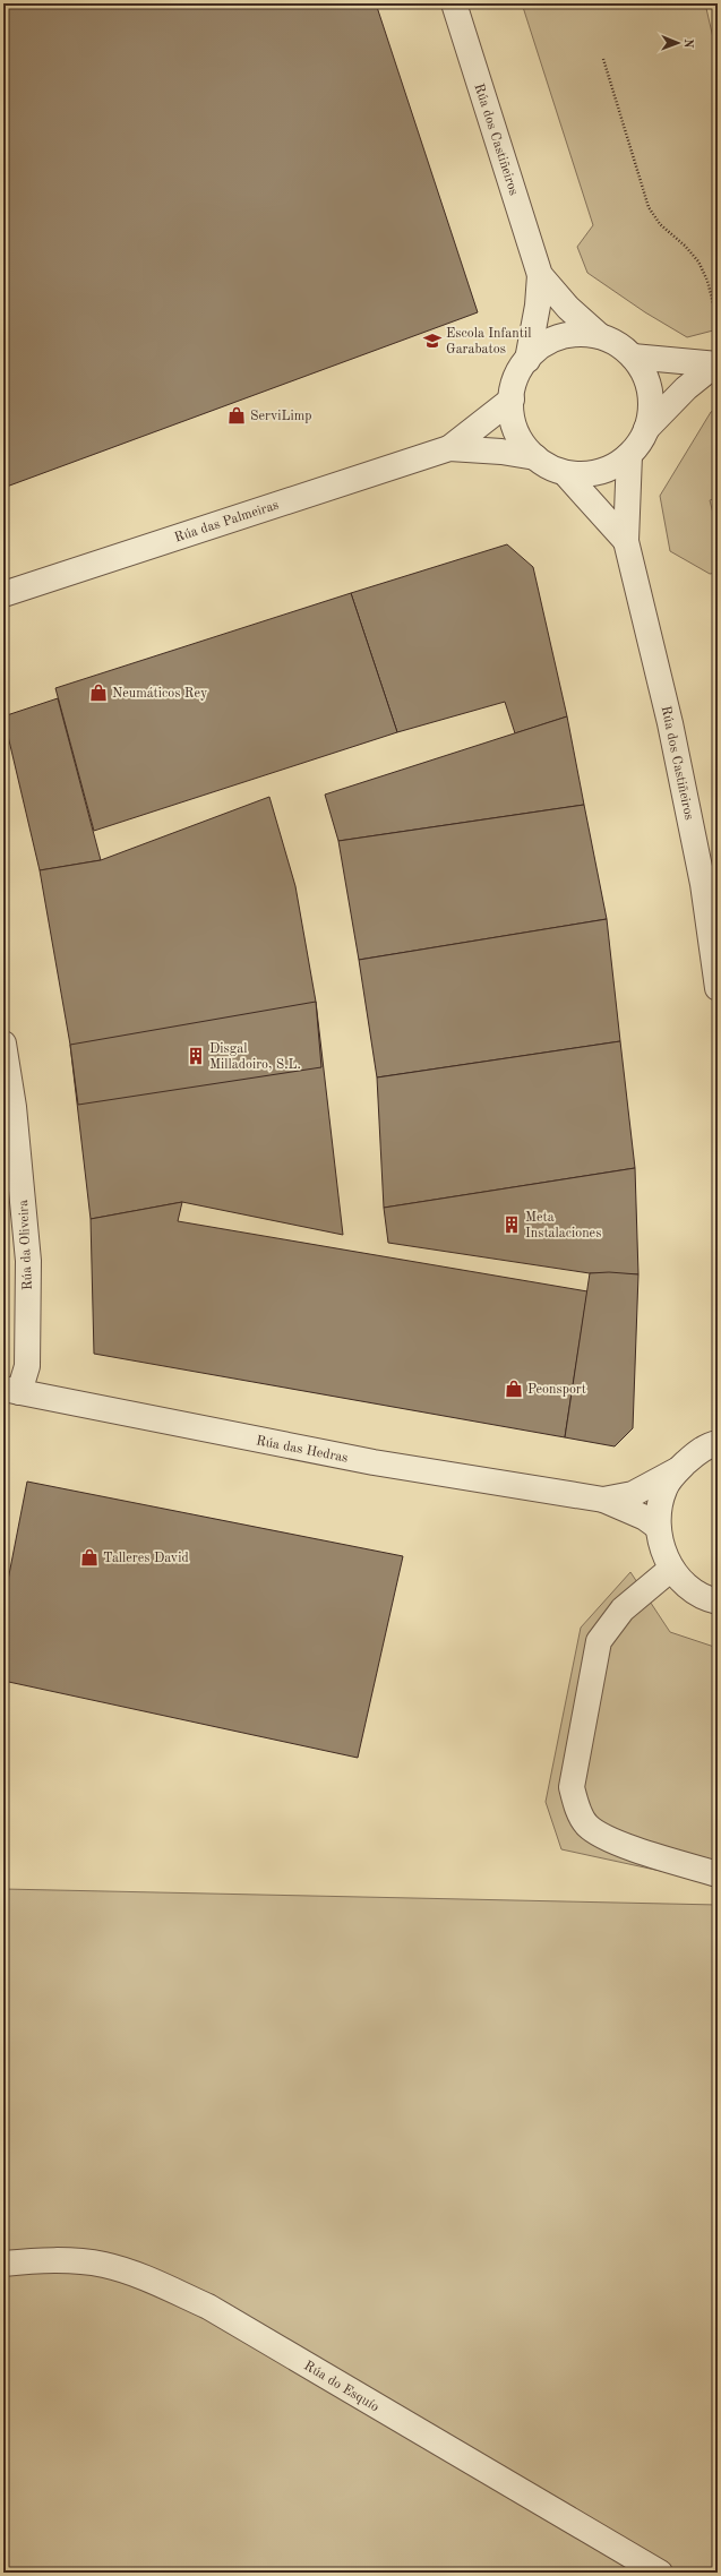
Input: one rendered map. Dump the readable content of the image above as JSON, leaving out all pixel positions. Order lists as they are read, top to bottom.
{
  "streets": {
    "street": [
      "Rúa dos Castiñeiros",
      "Rúa das Palmeiras",
      "Rúa da Oliveira",
      "Rúa das Hedras",
      "Rúa do Esquío"
    ]
  },
  "crossings": [
    ["Rúa dos Castiñeiros", "Rúa das Palmeiras"],
    ["Rúa da Oliveira", "Rúa das Hedras"]
  ],
  "places": {
    "school or university": ["Escola Infantil Garabatos"],
    "shop": [
      "ServiLimp",
      "Neumáticos Rey",
      "Peonsport",
      "Talleres David"
    ],
    "building": ["Disgal Milladoiro, S.L.", "Meta Instalaciones"]
  },
  "north": "right"
}
